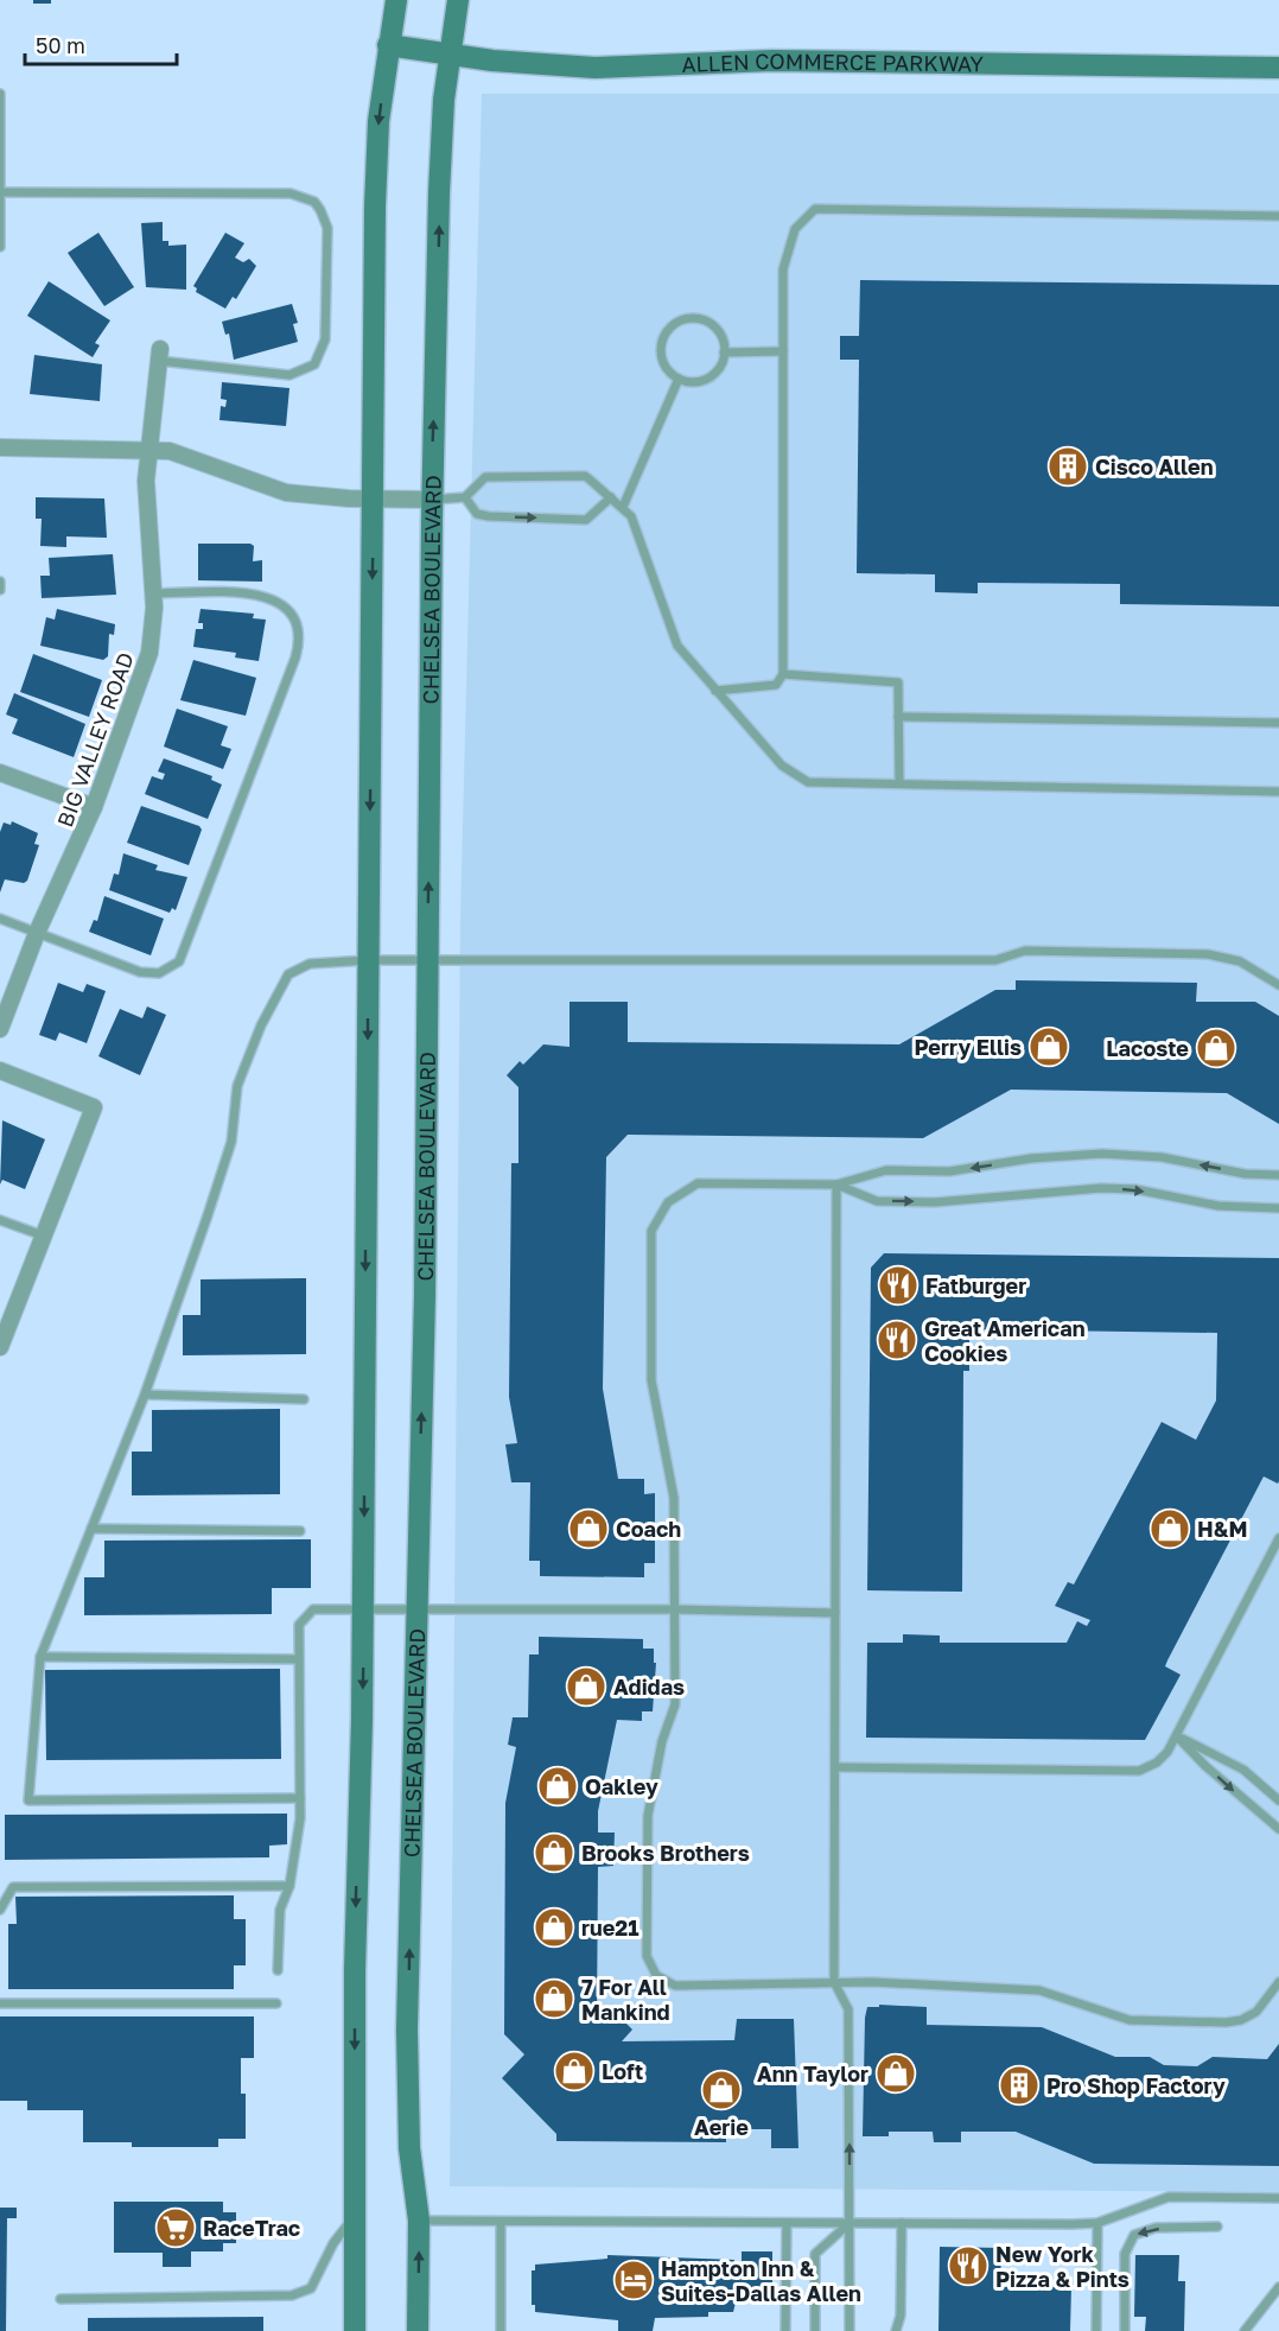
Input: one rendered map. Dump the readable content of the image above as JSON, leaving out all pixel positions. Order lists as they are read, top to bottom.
{
  "streets": {
    "main road": ["ALLEN COMMERCE PARKWAY", "CHELSEA BOULEVARD"],
    "street": ["BIG VALLEY ROAD"]
  },
  "crossings": [
    ["ALLEN COMMERCE PARKWAY", "CHELSEA BOULEVARD"]
  ],
  "places": {
    "building": ["Cisco Allen", "Pro Shop Factory"],
    "shop": [
      "Perry Ellis",
      "Lacoste",
      "Coach",
      "H&M",
      "Adidas",
      "Oakley",
      "Brooks Brothers",
      "rue21",
      "7 For All Mankind",
      "Loft",
      "Ann Taylor",
      "Aerie"
    ],
    "restaurant": ["Fatburger", "Great American Cookies", "New York Pizza & Pints"],
    "supermarket": ["RaceTrac"],
    "hotel": ["Hampton Inn & Suites-Dallas Allen"]
  },
  "scale_bar": "50 m"
}
